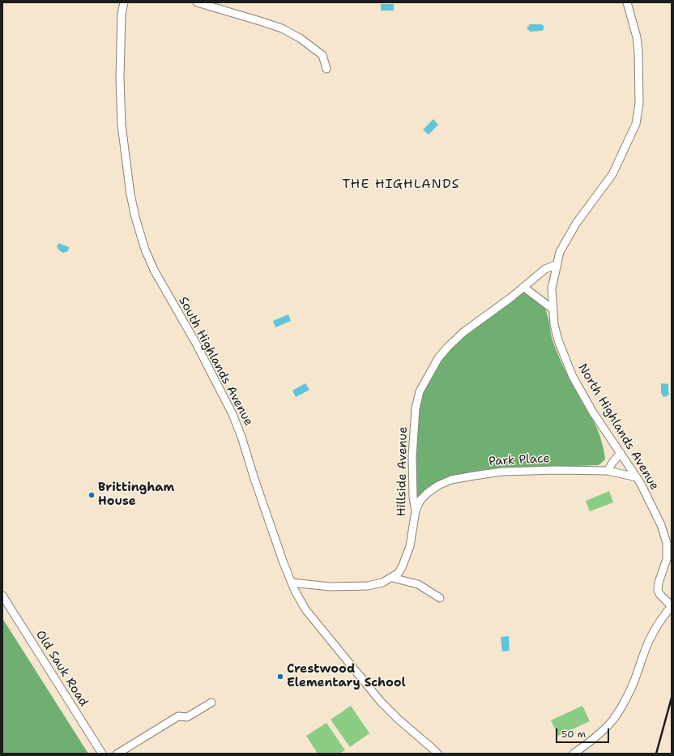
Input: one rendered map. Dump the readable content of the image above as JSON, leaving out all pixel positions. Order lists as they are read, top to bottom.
{
  "streets": {
    "street": [
      "South Highlands Avenue",
      "North Highlands Avenue",
      "Park Place",
      "Hillside Avenue",
      "Old Sauk Road"
    ]
  },
  "crossings": [
    ["South Highlands Avenue", "Hillside Avenue"],
    ["North Highlands Avenue", "Park Place"],
    ["North Highlands Avenue", "Hillside Avenue"],
    ["Park Place", "Hillside Avenue"]
  ],
  "districts": ["THE HIGHLANDS"],
  "places": ["Brittingham House", "Crestwood Elementary School"],
  "scale_bar": "50 m"
}
